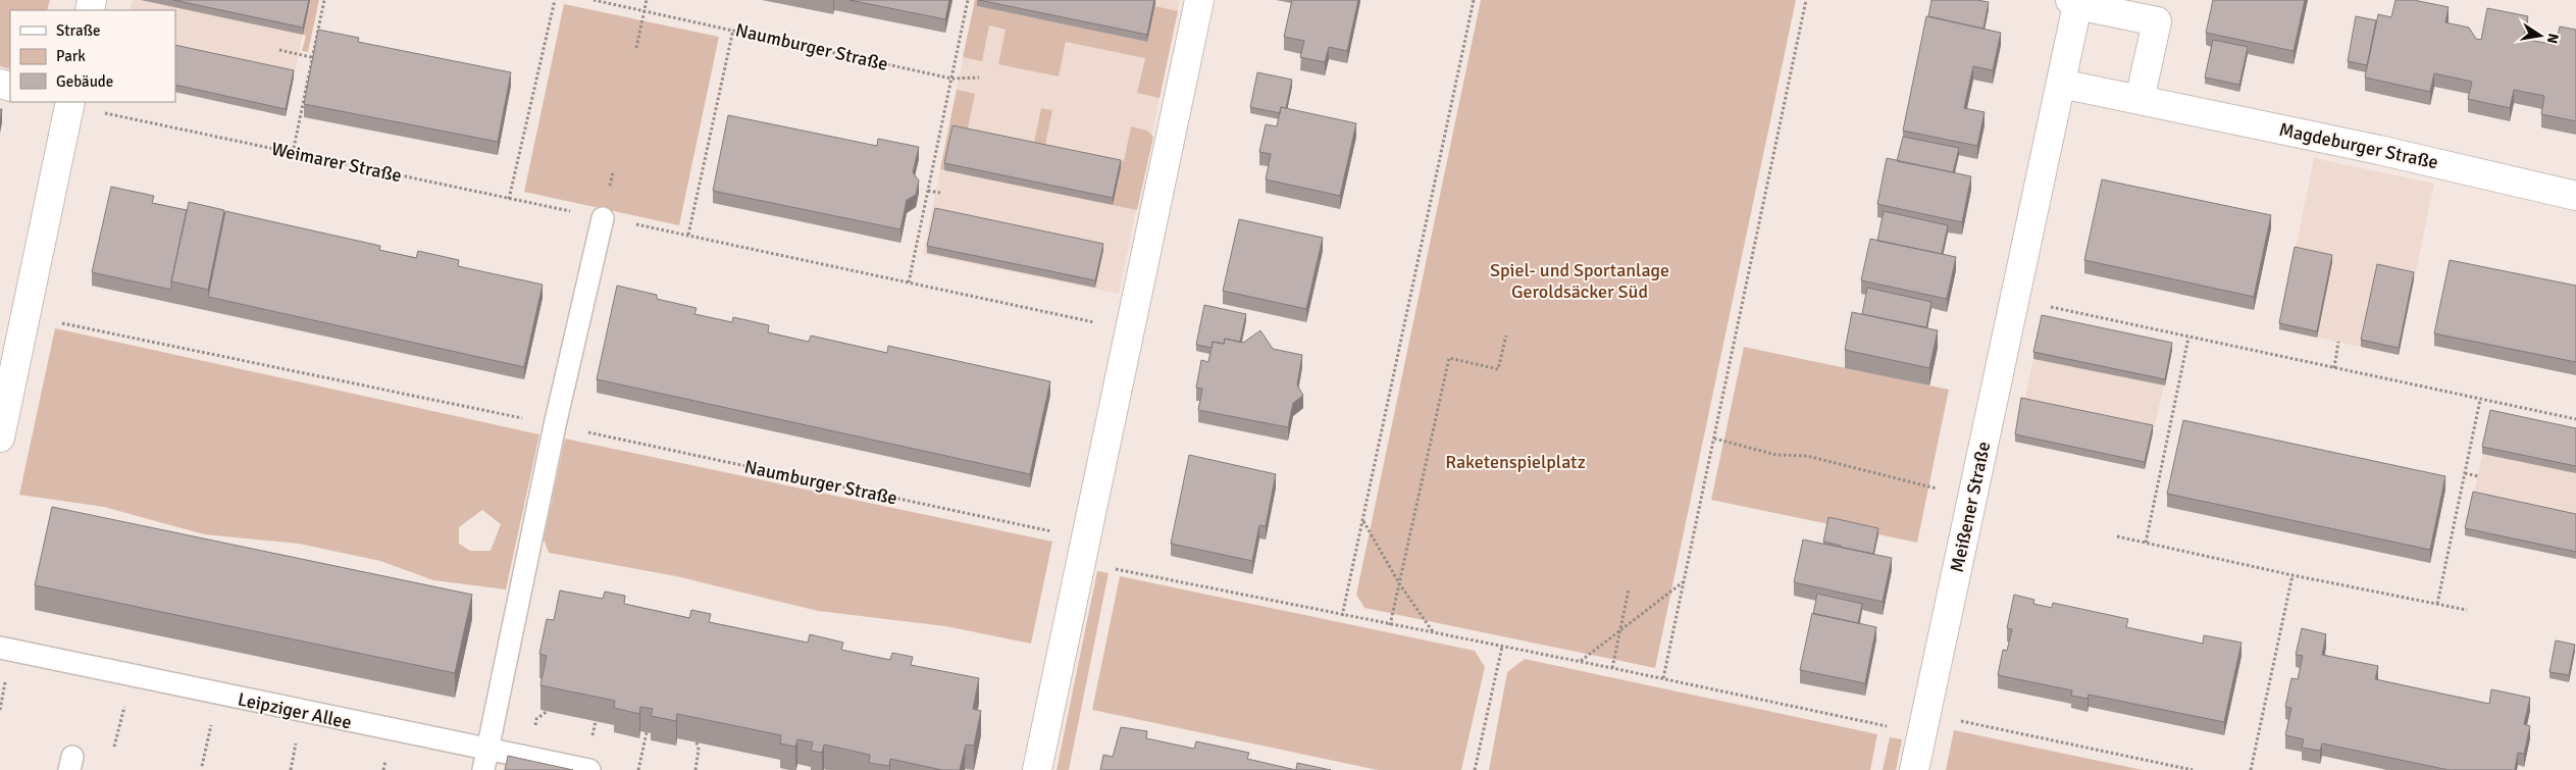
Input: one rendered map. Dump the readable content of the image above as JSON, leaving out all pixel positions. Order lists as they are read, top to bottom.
{
  "streets": {
    "street": ["Magdeburger Straße", "Meißener Straße"],
    "lane": ["Leipziger Allee"],
    "path": ["Naumburger Straße", "Weimarer Straße"]
  },
  "crossings": [
    ["Naumburger Straße", "Meißener Straße"],
    ["Magdeburger Straße", "Meißener Straße"]
  ],
  "parks": ["Spiel- und Sportanlage Geroldsäcker Süd", "Raketenspielplatz"],
  "legend": ["Straße", "Park", "Gebäude"],
  "north": "right"
}
